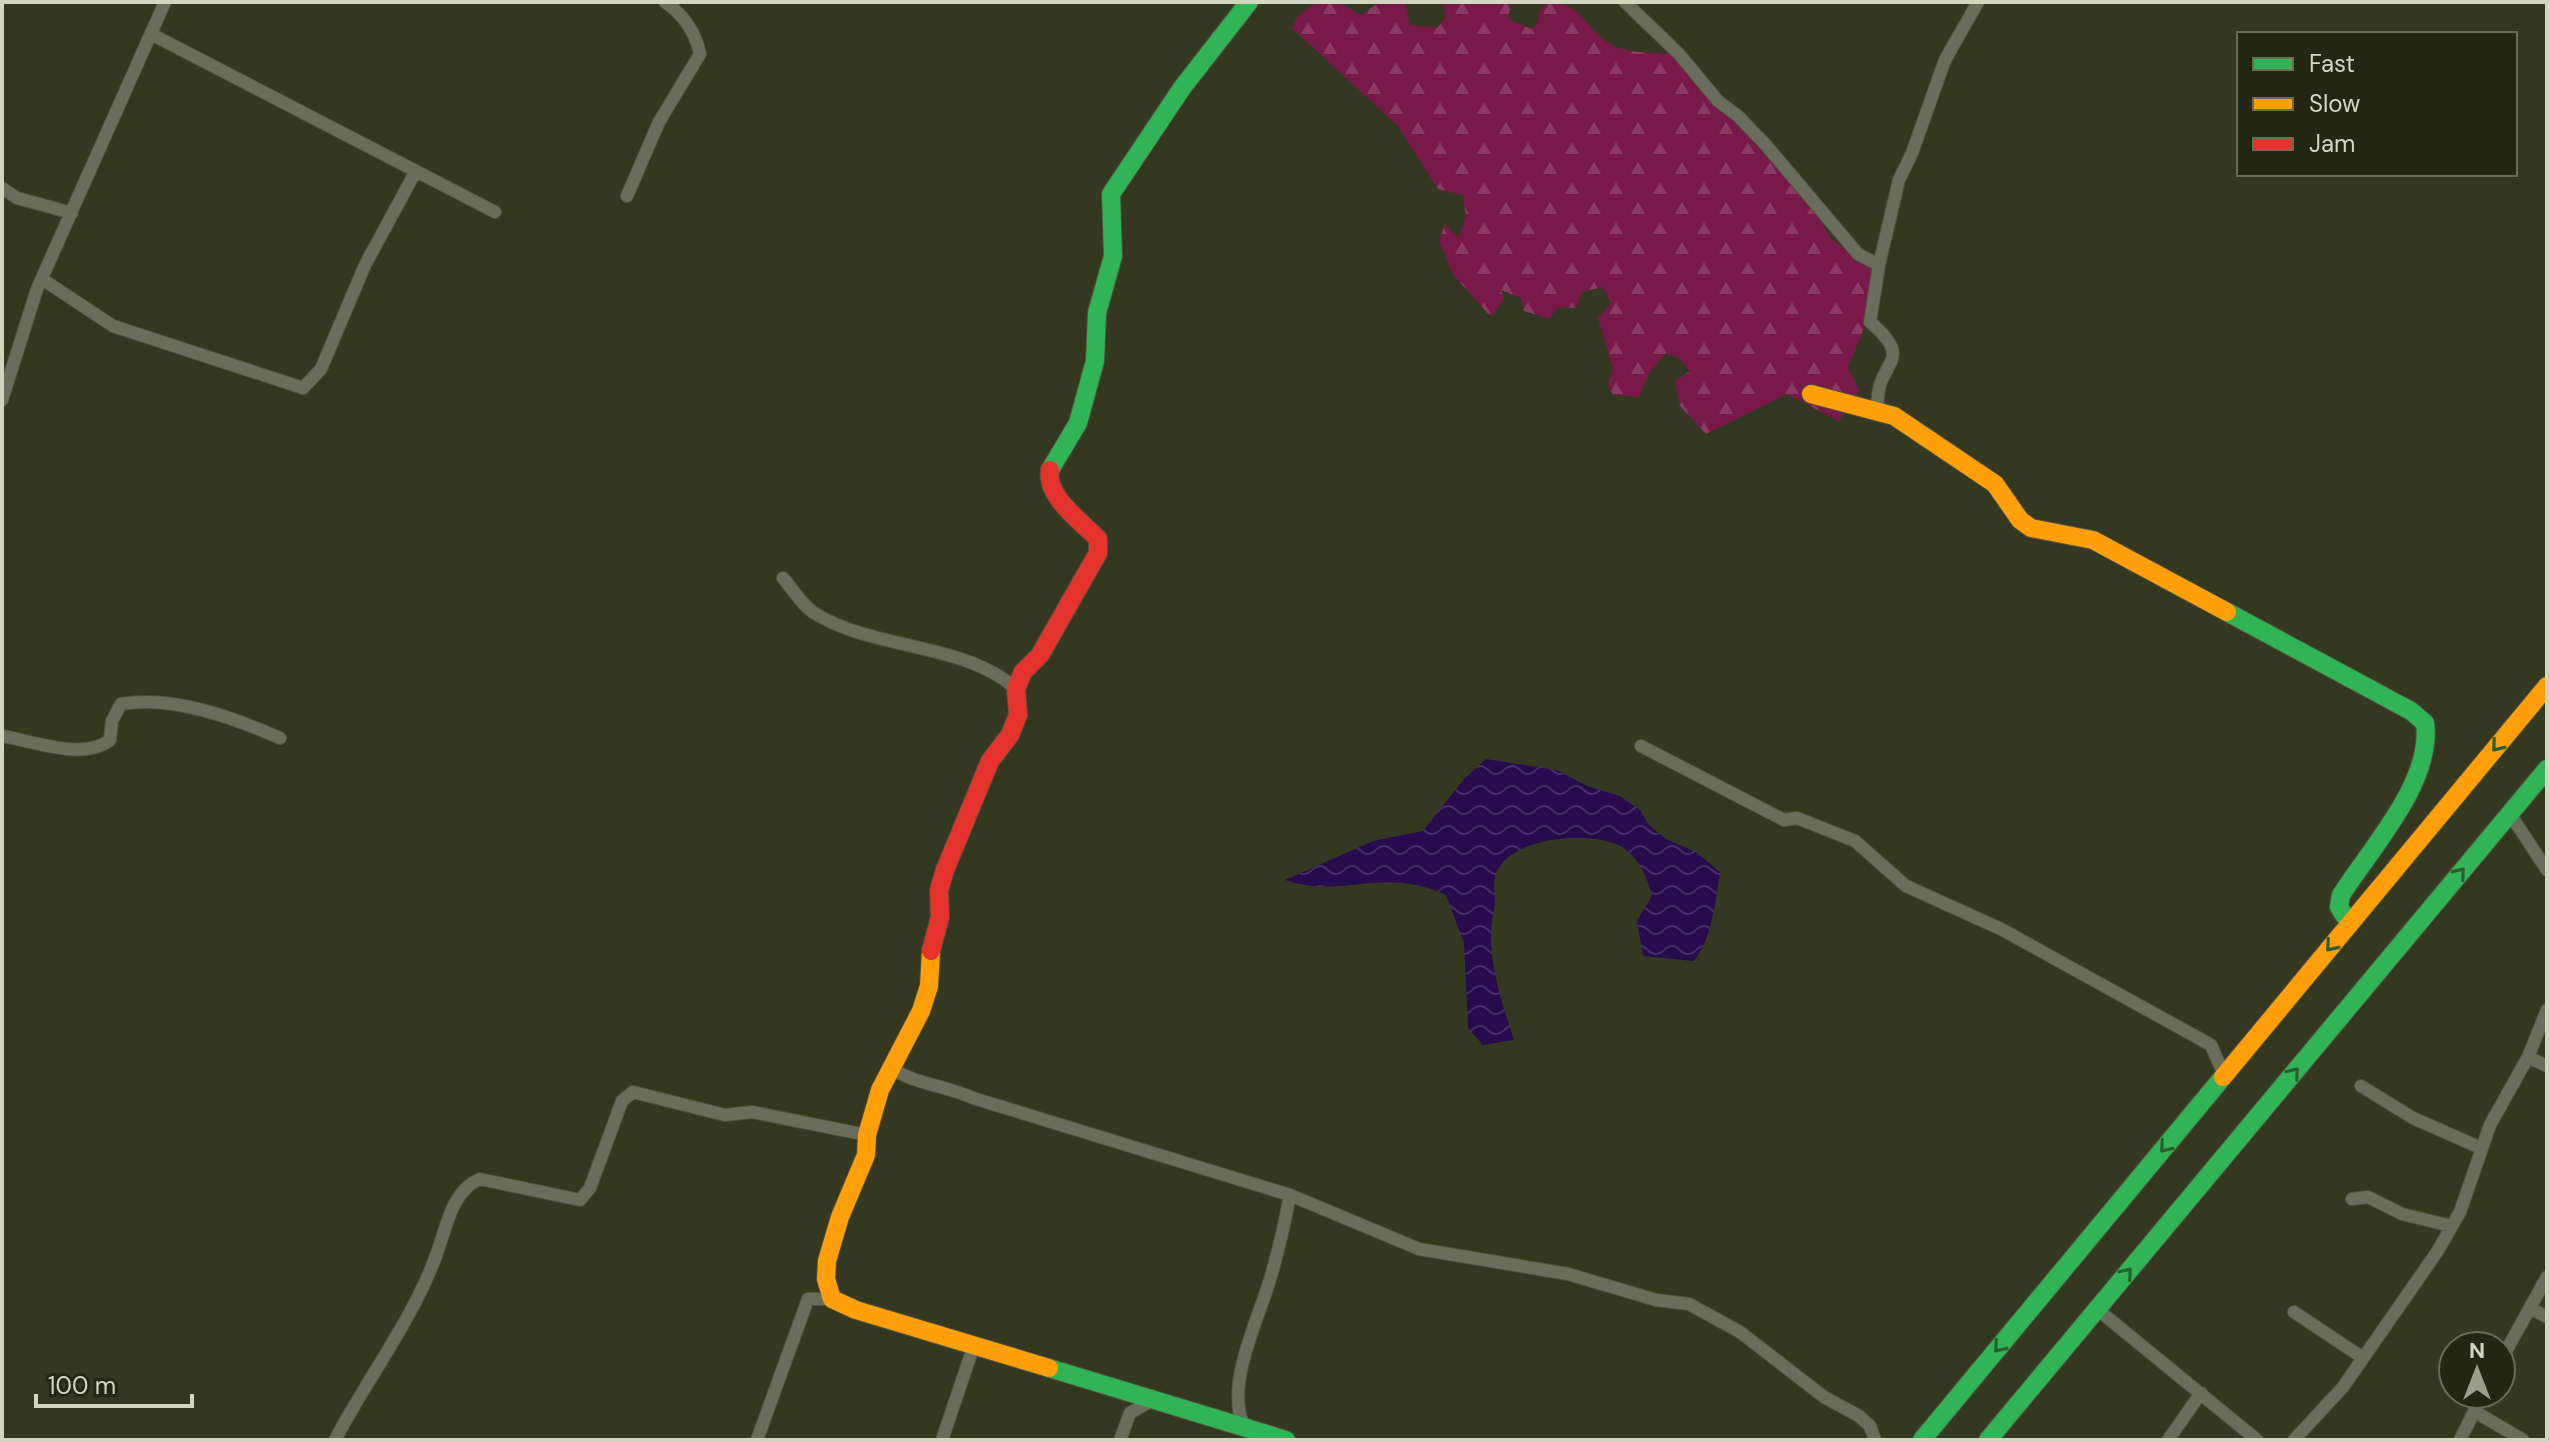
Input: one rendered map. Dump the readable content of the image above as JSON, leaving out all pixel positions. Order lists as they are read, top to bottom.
{
  "legend": ["Fast", "Slow", "Jam"],
  "scale_bar": "100 m",
  "north": "top"
}
